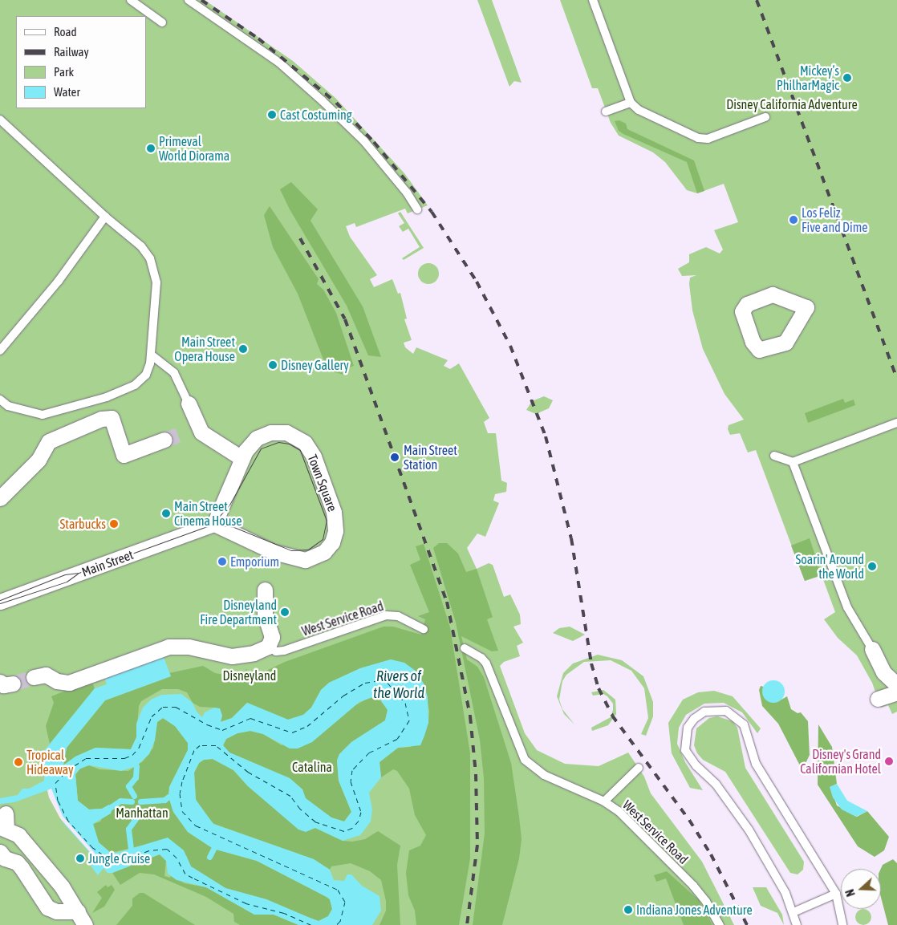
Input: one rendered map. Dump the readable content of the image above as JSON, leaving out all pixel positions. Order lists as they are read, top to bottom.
{
  "streets": {
    "street": ["Town Square", "Main Street"],
    "lane": ["West Service Road"]
  },
  "crossings": [
    ["Town Square", "Main Street"]
  ],
  "water": ["Rivers of the World"],
  "parks": [
    "Disney California Adventure",
    "Disneyland",
    "Catalina",
    "Manhattan"
  ],
  "places": [
    "Mickey’s PhilharMagic",
    "Cast Costuming",
    "Primeval World Diorama",
    "Los Feliz Five and Dime",
    "Main Street Opera House",
    "Disney Gallery",
    "Main Street Station",
    "Main Street Cinema House",
    "Starbucks",
    "Emporium",
    "Soarin' Around the World",
    "Disneyland Fire Department",
    "Disney's Grand Californian Hotel",
    "Tropical Hideaway",
    "Jungle Cruise",
    "Indiana Jones Adventure"
  ],
  "legend": [
    "Road",
    "Railway",
    "Park",
    "Water"
  ],
  "north": "left"
}
